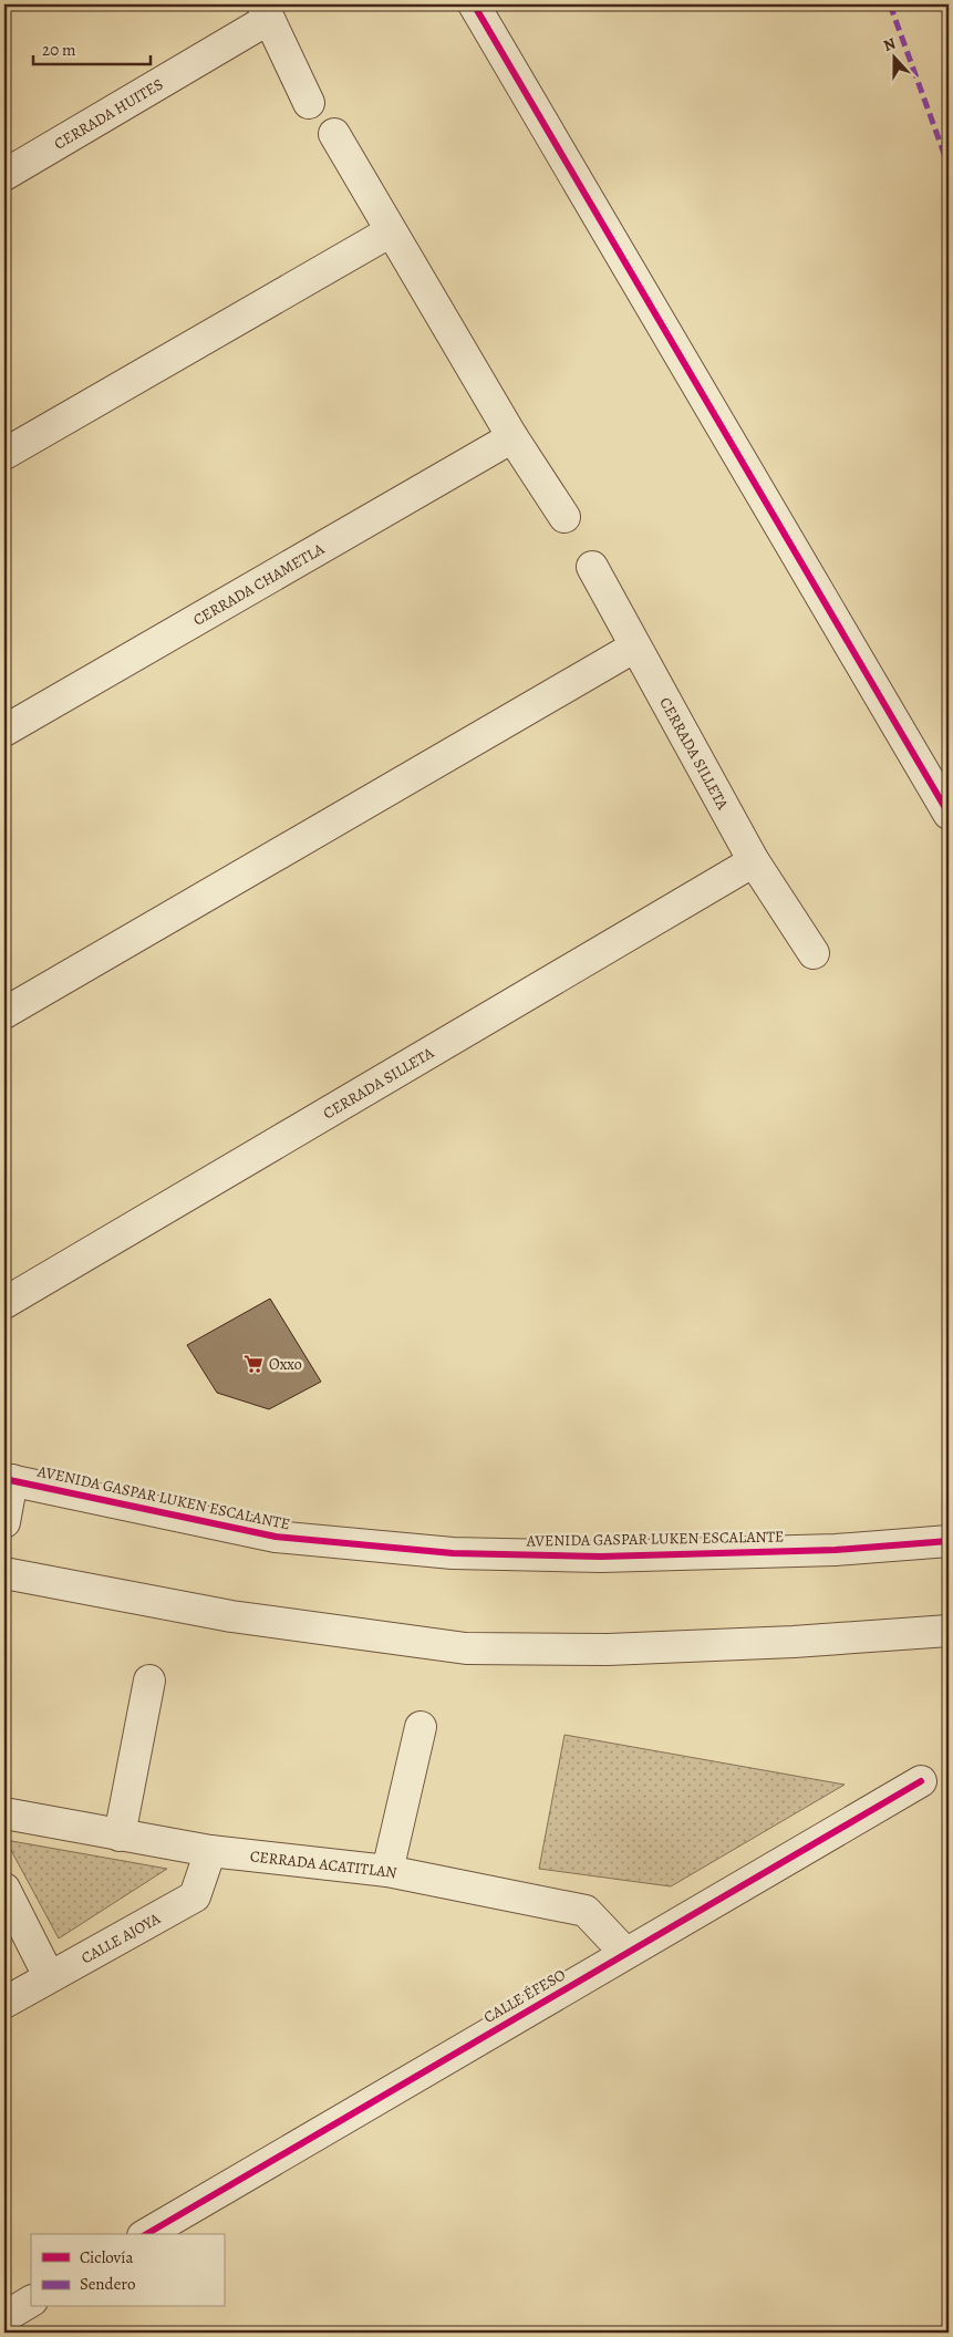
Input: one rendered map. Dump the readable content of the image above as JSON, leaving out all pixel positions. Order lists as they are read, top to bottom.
{
  "streets": {
    "street": [
      "CERRADA HUITES",
      "CERRADA CHAMETLA",
      "CERRADA SILLETA",
      "AVENIDA GASPAR LUKEN ESCALANTE",
      "CERRADA ACATITLAN",
      "CALLE AJOYA",
      "CALLE ÉFESO"
    ]
  },
  "crossings": [
    ["CERRADA ACATITLAN", "CALLE AJOYA"],
    ["CERRADA ACATITLAN", "CALLE ÉFESO"]
  ],
  "places": {
    "supermarket": ["Oxxo"]
  },
  "legend": ["Ciclovía", "Sendero"],
  "scale_bar": "20 m",
  "north": "top"
}
